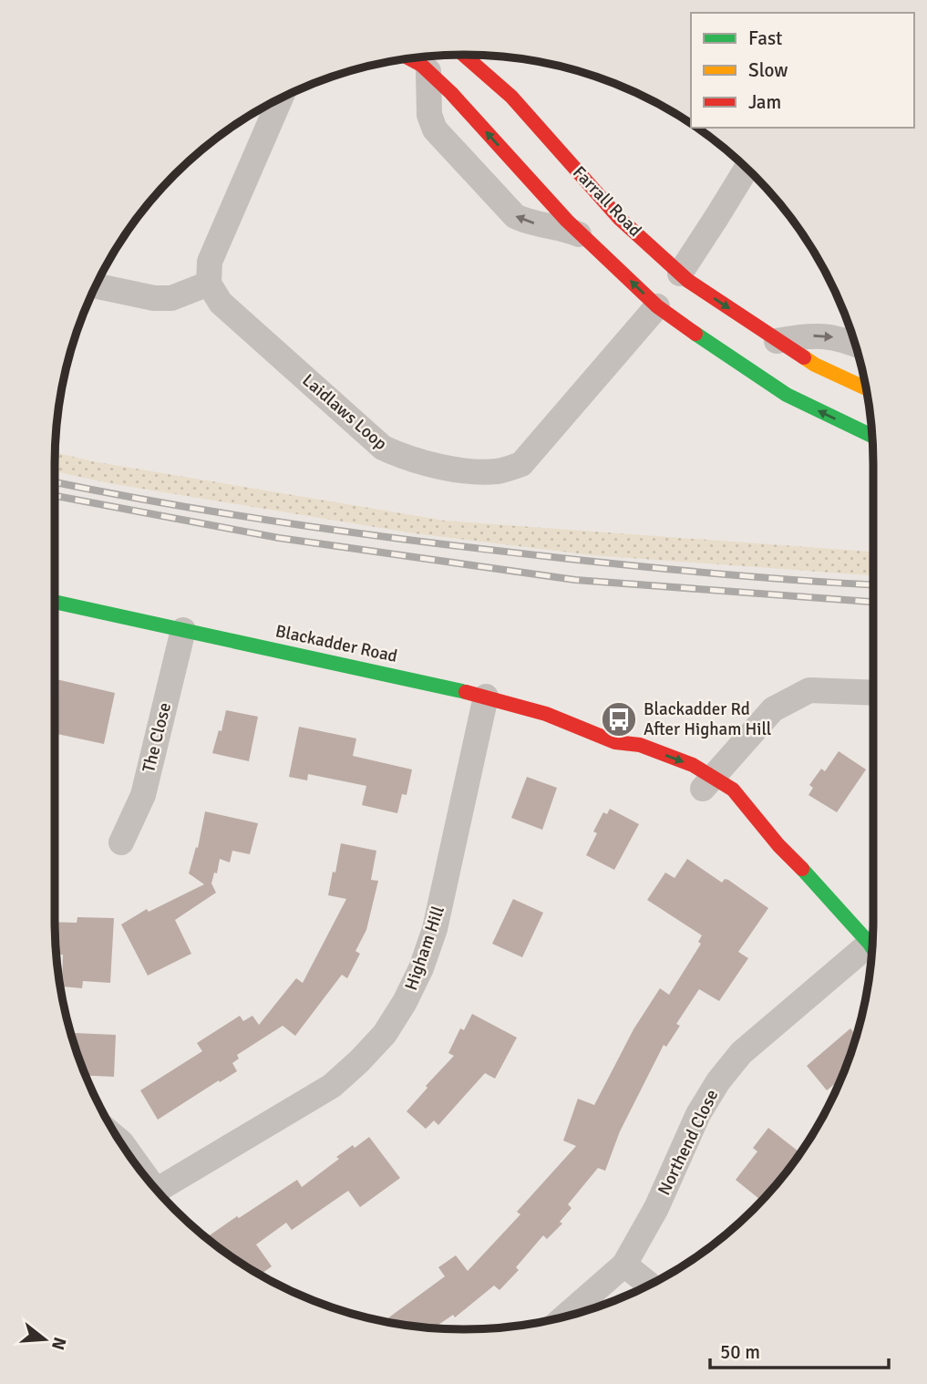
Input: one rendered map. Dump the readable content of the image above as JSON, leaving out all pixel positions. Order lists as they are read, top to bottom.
{
  "streets": {
    "main road": ["Farrall Road", "Blackadder Road"],
    "street": [
      "Laidlaws Loop",
      "The Close",
      "Higham Hill",
      "Northend Close"
    ]
  },
  "crossings": [
    ["Blackadder Road", "The Close"],
    ["Blackadder Road", "Higham Hill"]
  ],
  "places": {
    "bus stop": ["Blackadder Rd After Higham Hill"]
  },
  "legend": ["Fast", "Slow", "Jam"],
  "scale_bar": "50 m",
  "north": "right"
}
